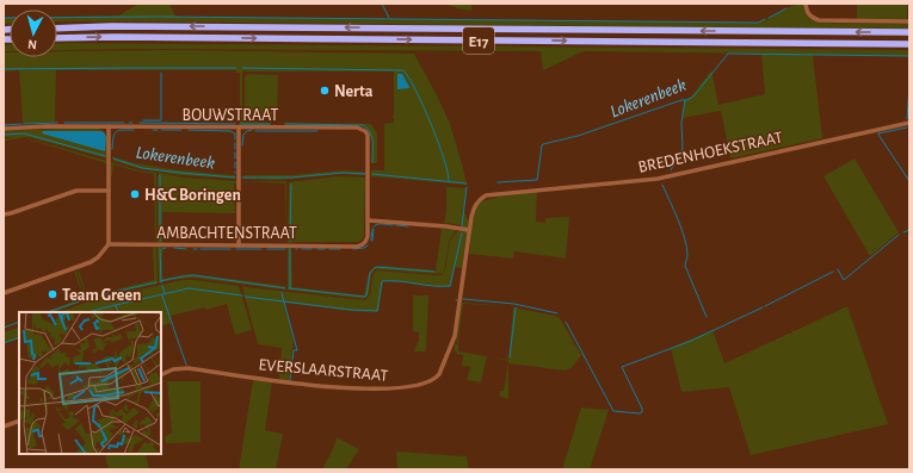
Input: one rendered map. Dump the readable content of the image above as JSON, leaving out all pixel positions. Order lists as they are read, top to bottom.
{
  "streets": {
    "highway": ["E17"],
    "street": [
      "BOUWSTRAAT",
      "BREDENHOEKSTRAAT",
      "AMBACHTENSTRAAT",
      "EVERSLAARSTRAAT"
    ]
  },
  "crossings": [
    ["BOUWSTRAAT", "AMBACHTENSTRAAT"],
    ["BREDENHOEKSTRAAT", "EVERSLAARSTRAAT"]
  ],
  "water": ["Lokerenbeek"],
  "places": ["Nerta", "H&C Boringen", "Team Green"],
  "north": "bottom"
}
